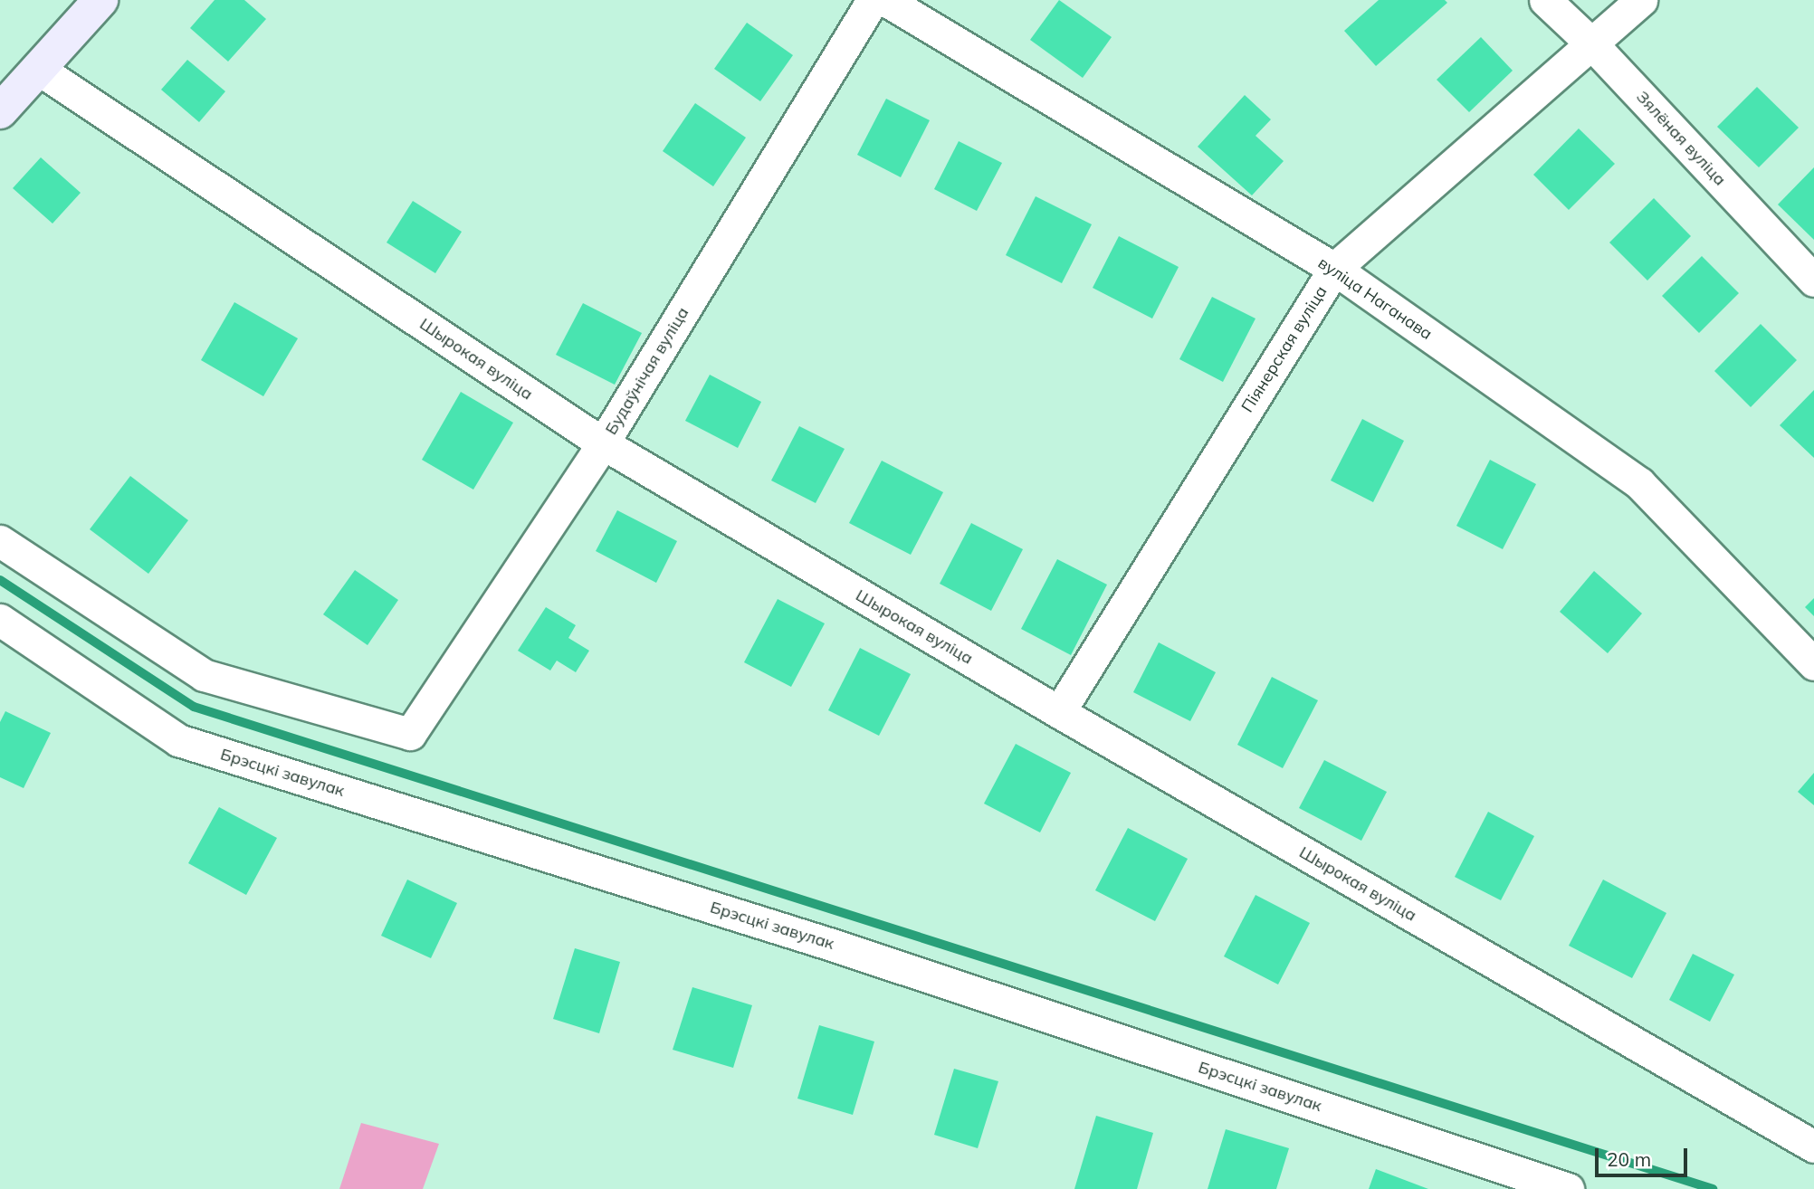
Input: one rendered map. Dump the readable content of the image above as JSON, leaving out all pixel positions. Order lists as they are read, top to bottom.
{
  "streets": {
    "street": [
      "Зялёная вуліца",
      "вуліца Наганава",
      "Піянерская вуліца",
      "Шырокая вуліца",
      "Будаўнічая вуліца",
      "Брэсцкі завулак"
    ]
  },
  "crossings": [
    ["Зялёная вуліца", "Піянерская вуліца"],
    ["вуліца Наганава", "Піянерская вуліца"],
    ["Піянерская вуліца", "Шырокая вуліца"],
    ["Шырокая вуліца", "Будаўнічая вуліца"]
  ],
  "scale_bar": "20 m"
}
